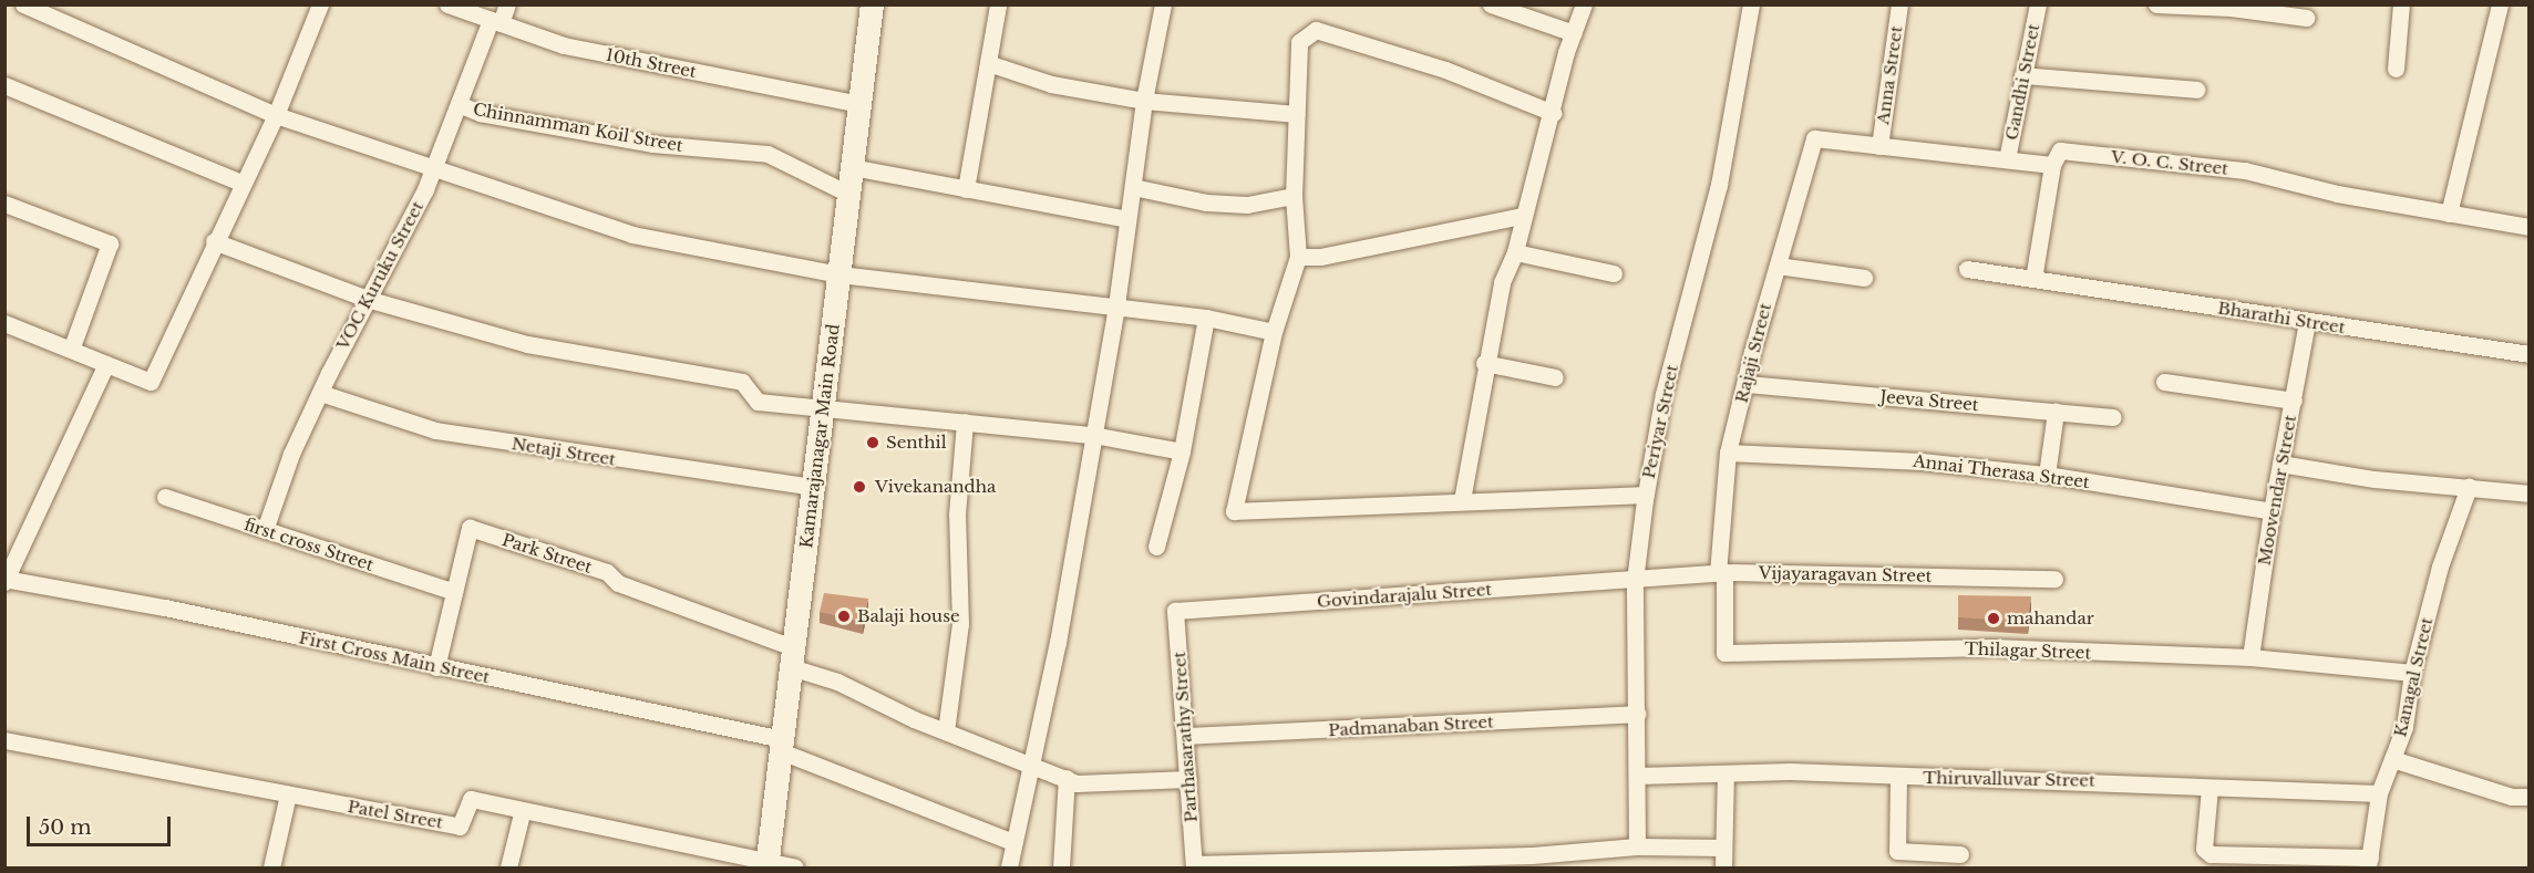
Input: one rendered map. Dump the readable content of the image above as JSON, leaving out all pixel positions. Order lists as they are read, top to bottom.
{
  "streets": {
    "main road": ["Kamarajanagar Main Road"],
    "street": [
      "10th Street",
      "Anna Street",
      "Gandhi Street",
      "Chinnamman Koil Street",
      "V. O. C. Street",
      "VOC Kuruku Street",
      "Bharathi Street",
      "Rajaji Street",
      "Jeeva Street",
      "Periyar Street",
      "Netaji Street",
      "Annai Therasa Street",
      "Moovendar Street",
      "first cross Street",
      "Park Street",
      "Vijayaragavan Street",
      "Govindarajalu Street",
      "Thilagar Street",
      "First Cross Main Street",
      "Kanagal Street",
      "Padmanaban Street",
      "Parthasarathy Street",
      "Thiruvalluvar Street",
      "Patel Street"
    ]
  },
  "crossings": [
    ["10th Street", "VOC Kuruku Street"],
    ["10th Street", "Kamarajanagar Main Road"],
    ["Anna Street", "Rajaji Street"],
    ["Chinnamman Koil Street", "VOC Kuruku Street"],
    ["Chinnamman Koil Street", "Kamarajanagar Main Road"],
    ["VOC Kuruku Street", "Netaji Street"],
    ["VOC Kuruku Street", "first cross Street"],
    ["Bharathi Street", "Moovendar Street"],
    ["Rajaji Street", "Jeeva Street"],
    ["Rajaji Street", "Annai Therasa Street"],
    ["Rajaji Street", "Vijayaragavan Street"],
    ["Rajaji Street", "Thilagar Street"],
    ["Periyar Street", "Vijayaragavan Street"],
    ["Periyar Street", "Govindarajalu Street"],
    ["Periyar Street", "Padmanaban Street"],
    ["Periyar Street", "Thiruvalluvar Street"],
    ["Kamarajanagar Main Road", "Netaji Street"],
    ["Kamarajanagar Main Road", "Park Street"],
    ["Kamarajanagar Main Road", "First Cross Main Street"],
    ["Kamarajanagar Main Road", "Patel Street"],
    ["Annai Therasa Street", "Moovendar Street"],
    ["Moovendar Street", "Thilagar Street"],
    ["first cross Street", "Park Street"],
    ["Park Street", "First Cross Main Street"],
    ["Vijayaragavan Street", "Govindarajalu Street"],
    ["Vijayaragavan Street", "Thilagar Street"],
    ["Govindarajalu Street", "Parthasarathy Street"],
    ["Thilagar Street", "Kanagal Street"],
    ["Kanagal Street", "Thiruvalluvar Street"],
    ["Padmanaban Street", "Parthasarathy Street"]
  ],
  "places": [
    "Senthil",
    "Vivekanandha",
    "Balaji house",
    "mahandar"
  ],
  "scale_bar": "50 m"
}
